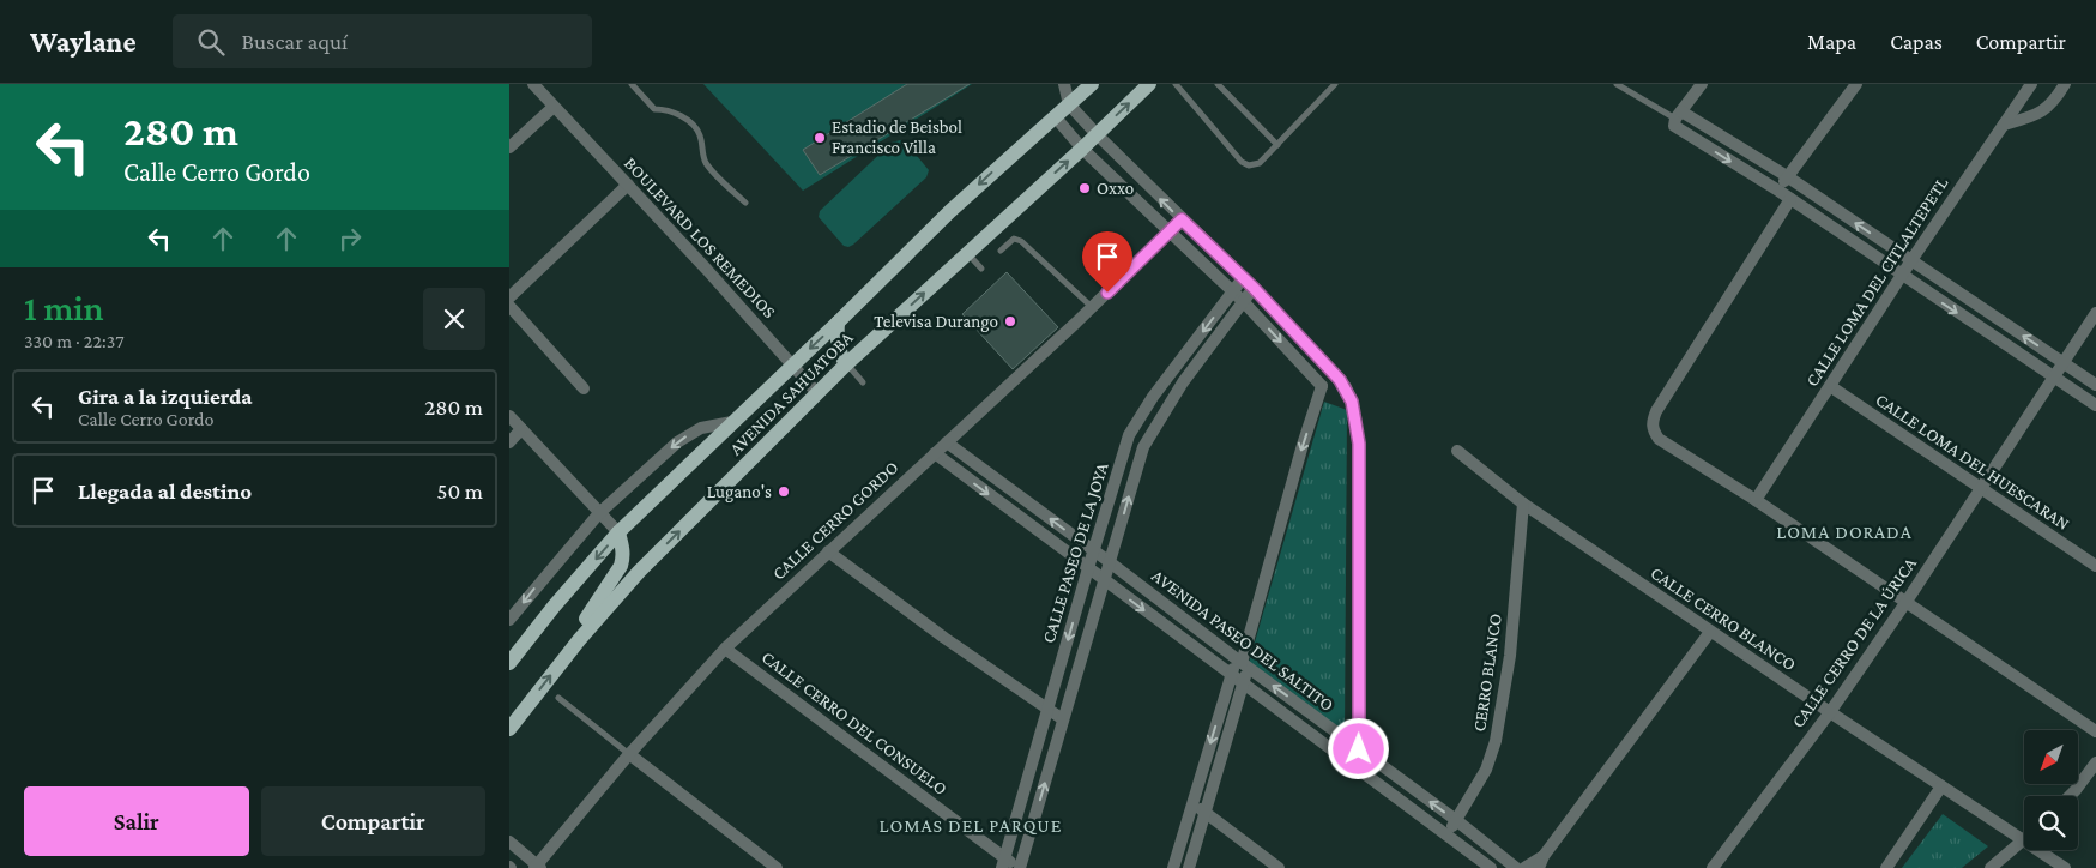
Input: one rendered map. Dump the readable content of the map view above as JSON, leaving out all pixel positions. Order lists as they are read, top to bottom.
{
  "streets": {
    "main road": ["AVENIDA SAHUATOBA"],
    "street": [
      "BOULEVARD LOS REMEDIOS",
      "CALLE LOMA DEL CITLALTEPETL",
      "CALLE LOMA DEL HUESCARAN",
      "CALLE CERRO GORDO",
      "CALLE PASEO DE LA JOYA",
      "CALLE CERRO BLANCO",
      "AVENIDA PASEO DEL SALTITO",
      "CALLE CERRO DE LA ÚRICA",
      "CERRO BLANCO",
      "CALLE CERRO DEL CONSUELO"
    ]
  },
  "crossings": [
    ["BOULEVARD LOS REMEDIOS", "AVENIDA SAHUATOBA"],
    ["CALLE LOMA DEL CITLALTEPETL", "CALLE LOMA DEL HUESCARAN"],
    ["CALLE LOMA DEL HUESCARAN", "CALLE CERRO DE LA ÚRICA"],
    ["CALLE CERRO GORDO", "AVENIDA PASEO DEL SALTITO"],
    ["CALLE CERRO GORDO", "CALLE CERRO DEL CONSUELO"],
    ["CALLE PASEO DE LA JOYA", "AVENIDA PASEO DEL SALTITO"],
    ["CALLE PASEO DE LA JOYA", "CALLE CERRO DEL CONSUELO"],
    ["CALLE CERRO BLANCO", "CALLE CERRO DE LA ÚRICA"],
    ["CALLE CERRO BLANCO", "CERRO BLANCO"],
    ["AVENIDA PASEO DEL SALTITO", "CERRO BLANCO"]
  ],
  "districts": ["LOMA DORADA", "LOMAS DEL PARQUE"],
  "places": [
    "Estadio de Beisbol Francisco Villa",
    "Oxxo",
    "Televisa Durango",
    "Lugano's"
  ],
  "north": "bottom left",
  "page": {
    "header": "Waylane",
    "search": "Buscar aquí",
    "nav": ["Mapa", "Capas", "Compartir"],
    "turn": ["280 m", "Calle Cerro Gordo"],
    "heading": ["1 min", "330 m · 22:37"],
    "list": [
      {
        "name": "Gira a la izquierda",
        "note": "Calle Cerro Gordo",
        "value": "280 m"
      },
      {
        "name": "Llegada al destino",
        "value": "50 m"
      }
    ],
    "buttons": ["Salir", "Compartir"]
  }
}
